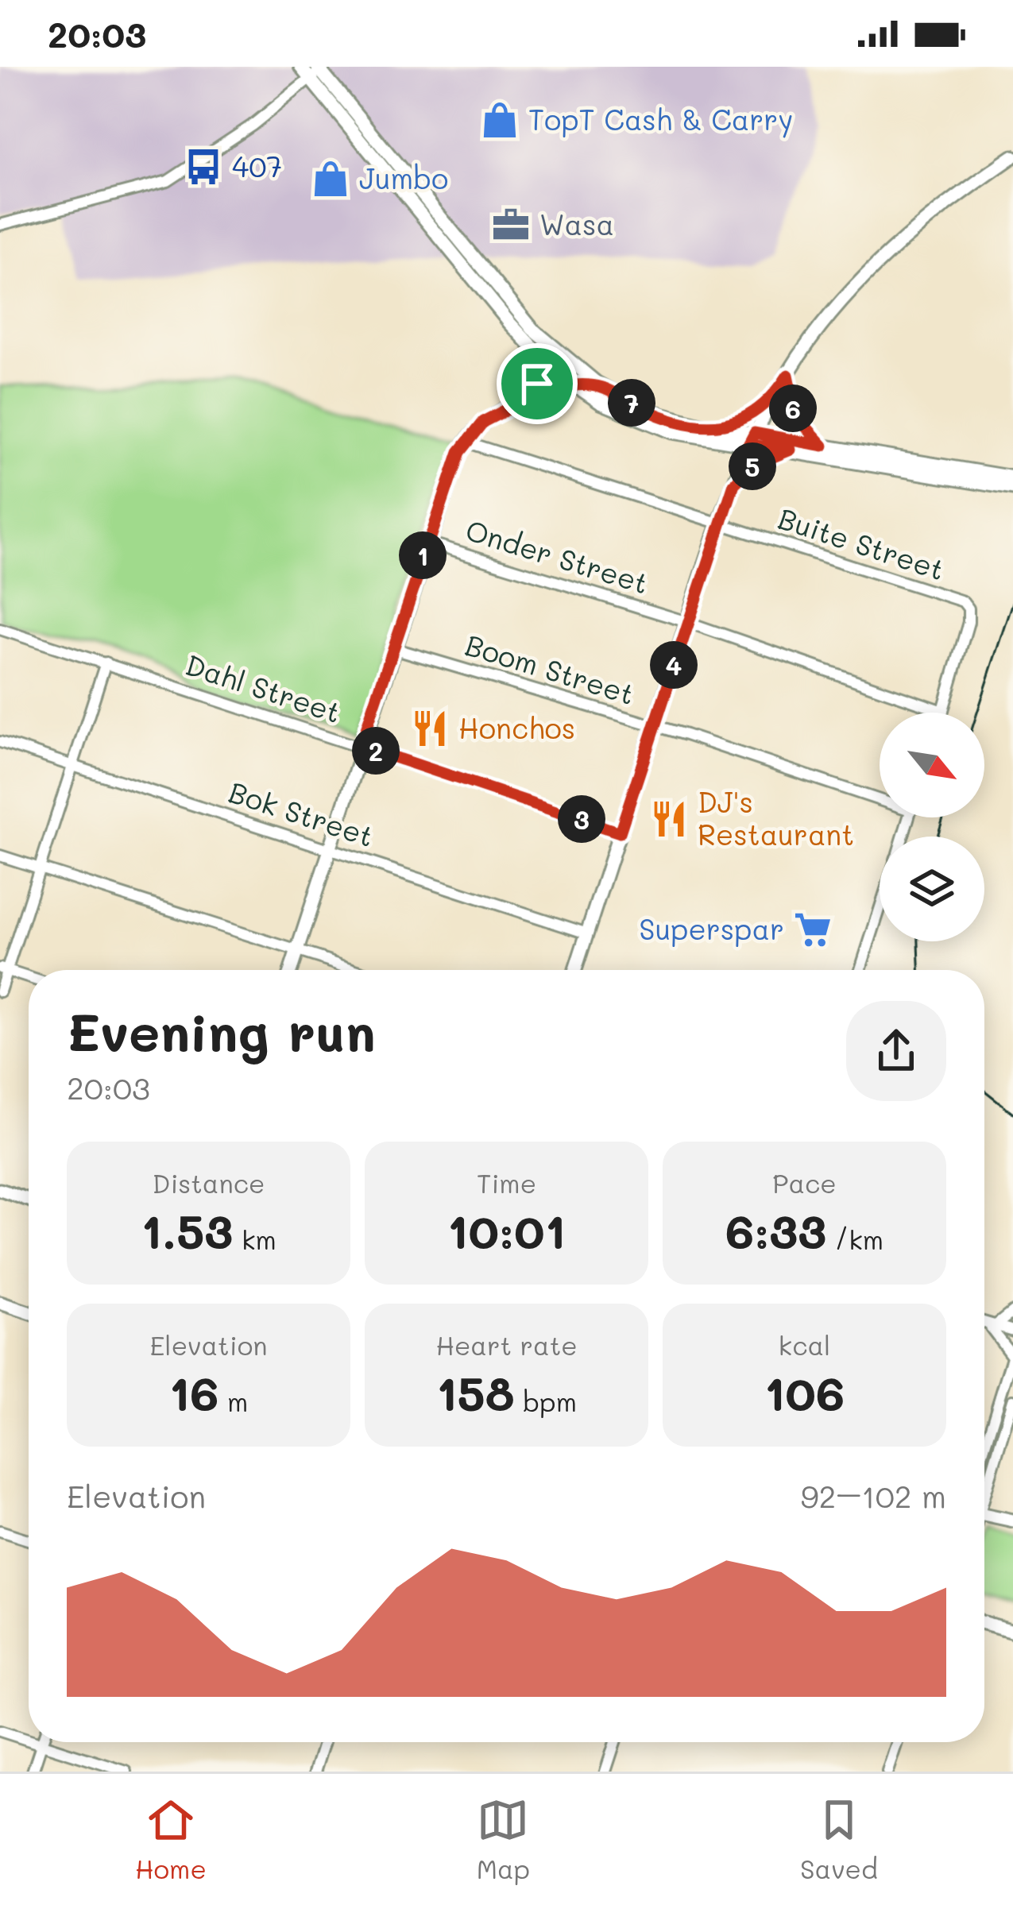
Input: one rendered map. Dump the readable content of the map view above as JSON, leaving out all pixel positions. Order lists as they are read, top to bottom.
{
  "streets": {
    "street": [
      "Buite Street",
      "Onder Street",
      "Boom Street",
      "Dahl Street",
      "Bok Street"
    ]
  },
  "crossings": [
    ["Buite Street", "Onder Street"]
  ],
  "places": {
    "shop": ["TopT Cash & Carry", "Jumbo"],
    "bus stop": ["407"],
    "office": ["Wasa"],
    "restaurant": ["Honchos", "DJ's Restaurant"],
    "supermarket": ["Superspar"]
  },
  "north": "bottom right",
  "page": {
    "status": "20:03",
    "pins": [
      "7",
      "6",
      "5",
      "1",
      "4",
      "2",
      "3"
    ],
    "heading": ["Evening run", "20:03"],
    "stats": [
      ["Distance", "1.53 km"],
      ["Time", "10:01"],
      ["Pace", "6:33 /km"],
      ["Elevation", "16 m"],
      ["Heart rate", "158 bpm"],
      ["kcal", "106"]
    ],
    "chart": ["Elevation", "92–102 m"],
    "tabs": ["Home", "Map", "Saved"]
  }
}
